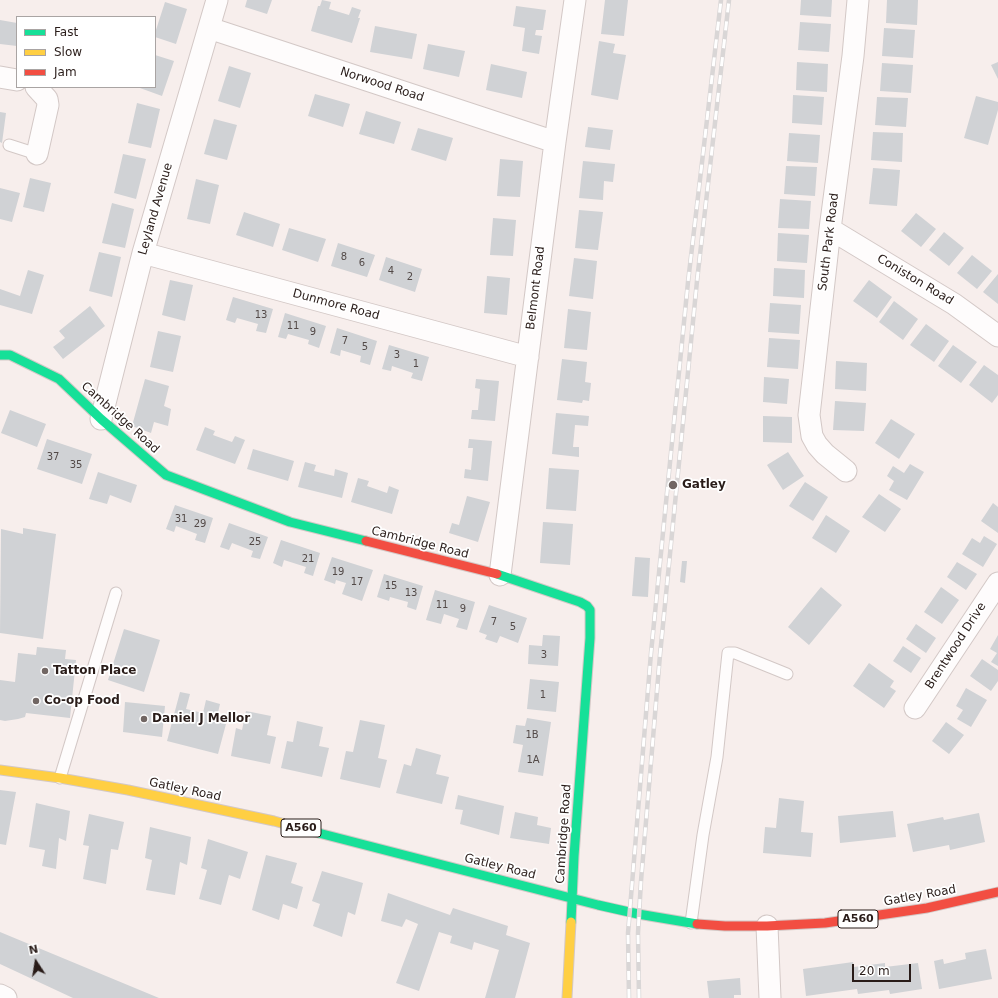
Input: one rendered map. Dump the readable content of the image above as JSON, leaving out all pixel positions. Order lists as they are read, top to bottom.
{
  "streets": {
    "street": [
      "Norwood Road",
      "Leyland Avenue",
      "South Park Road",
      "Coniston Road",
      "Belmont Road",
      "Dunmore Road",
      "Cambridge Road",
      "Brentwood Drive",
      "Gatley Road",
      "A560"
    ]
  },
  "crossings": [
    ["Norwood Road", "Leyland Avenue"],
    ["Norwood Road", "Belmont Road"],
    ["Leyland Avenue", "Dunmore Road"],
    ["Leyland Avenue", "Cambridge Road"],
    ["South Park Road", "Coniston Road"],
    ["Belmont Road", "Dunmore Road"],
    ["Belmont Road", "Cambridge Road"],
    ["Cambridge Road", "Gatley Road"]
  ],
  "places": [
    "Gatley",
    "Tatton Place",
    "Co-op Food",
    "Daniel J Mellor"
  ],
  "house_numbers": [
    "8",
    "6",
    "4",
    "2",
    "13",
    "11",
    "9",
    "7",
    "5",
    "3",
    "1",
    "37",
    "35",
    "31",
    "29",
    "25",
    "21",
    "19",
    "17",
    "15",
    "13",
    "11",
    "9",
    "7",
    "5",
    "3",
    "1",
    "1B",
    "1A"
  ],
  "legend": ["Fast", "Slow", "Jam"],
  "scale_bar": "20 m",
  "north": "top"
}
